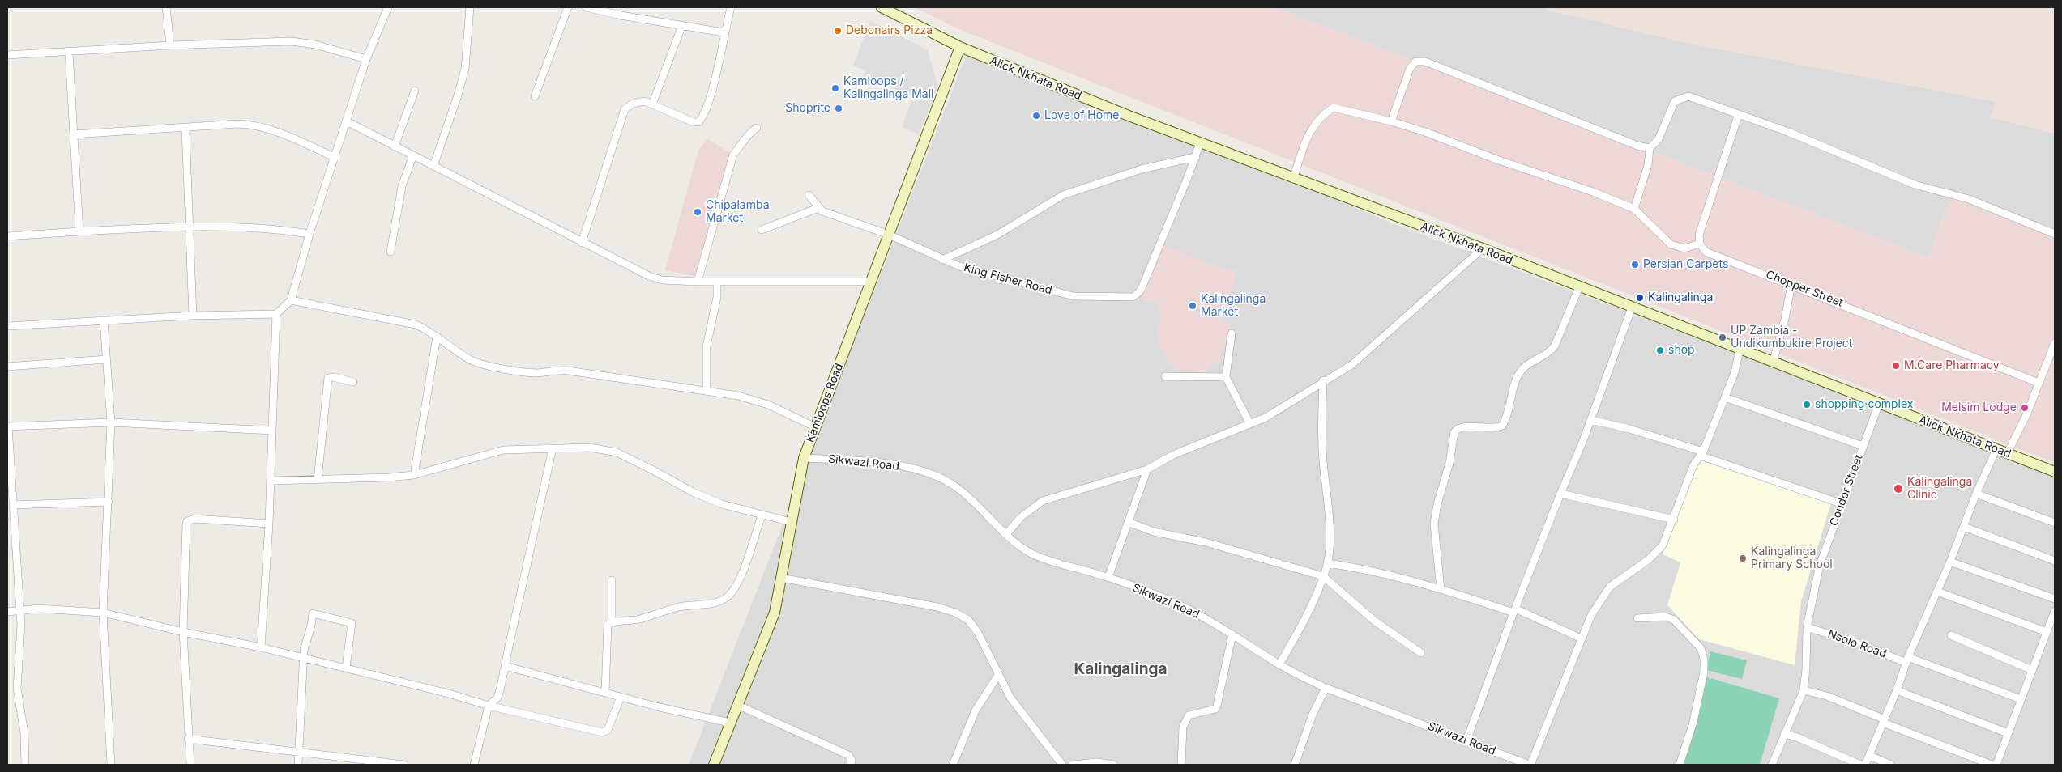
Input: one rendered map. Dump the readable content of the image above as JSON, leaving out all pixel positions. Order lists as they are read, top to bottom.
{
  "streets": {
    "main road": ["Alick Nkhata Road", "Kamloops Road"],
    "street": [
      "King Fisher Road",
      "Chopper Street",
      "Sikwazi Road",
      "Condor Street",
      "Nsolo Road"
    ]
  },
  "crossings": [
    ["Alick Nkhata Road", "Kamloops Road"],
    ["Alick Nkhata Road", "Condor Street"],
    ["King Fisher Road", "Kamloops Road"],
    ["Kamloops Road", "Sikwazi Road"],
    ["Condor Street", "Nsolo Road"]
  ],
  "districts": ["Kalingalinga"],
  "places": [
    "Debonairs Pizza",
    "Kamloops / Kalingalinga Mall",
    "Shoprite",
    "Love of Home",
    "Chipalamba Market",
    "Persian Carpets",
    "Kalingalinga",
    "Kalingalinga Market",
    "UP Zambia - Undikumbukire Project",
    "shop",
    "M.Care Pharmacy",
    "shopping complex",
    "Melsim Lodge",
    "Kalingalinga Clinic",
    "Kalingalinga Primary School"
  ]
}
